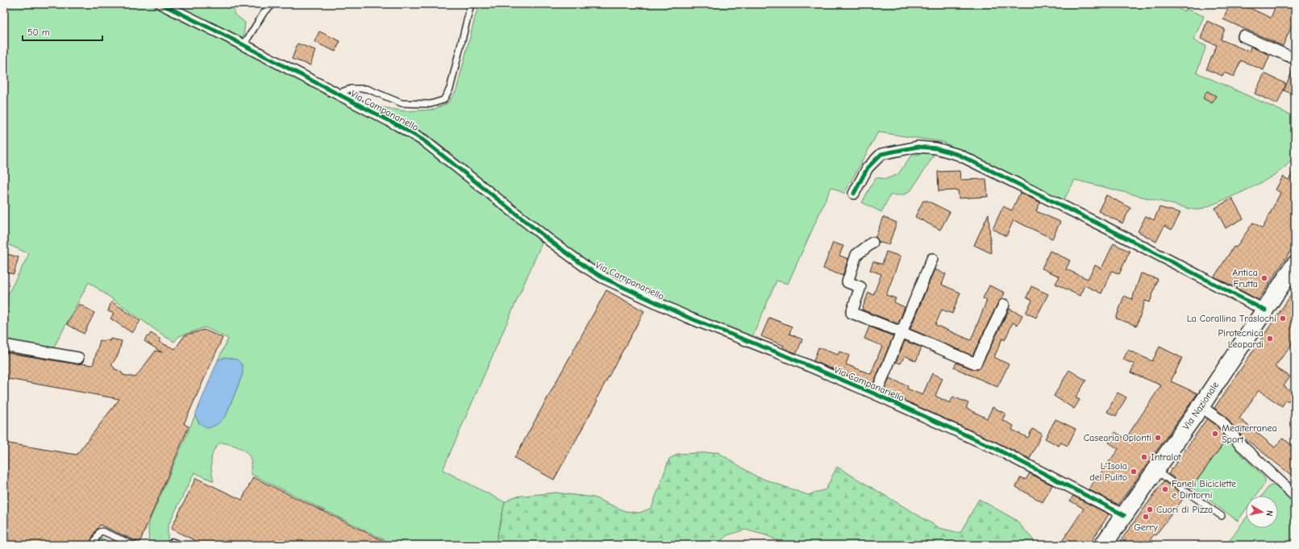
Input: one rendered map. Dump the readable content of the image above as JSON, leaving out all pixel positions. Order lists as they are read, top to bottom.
{
  "streets": {
    "main road": ["Via Nazionale"],
    "street": ["Via Campanariello"]
  },
  "crossings": [
    ["Via Campanariello", "Via Nazionale"]
  ],
  "places": [
    "Antica Frutta",
    "La Corallina Traslochi",
    "Pirotecnica Leopardi",
    "Mediterranea Sport",
    "Casearia Oplonti",
    "Intralot",
    "L'Isola del Pulito",
    "Faneli Biciclette e Dintorni",
    "Cuori di Pizza",
    "Gerry"
  ],
  "scale_bar": "50 m",
  "north": "right"
}
